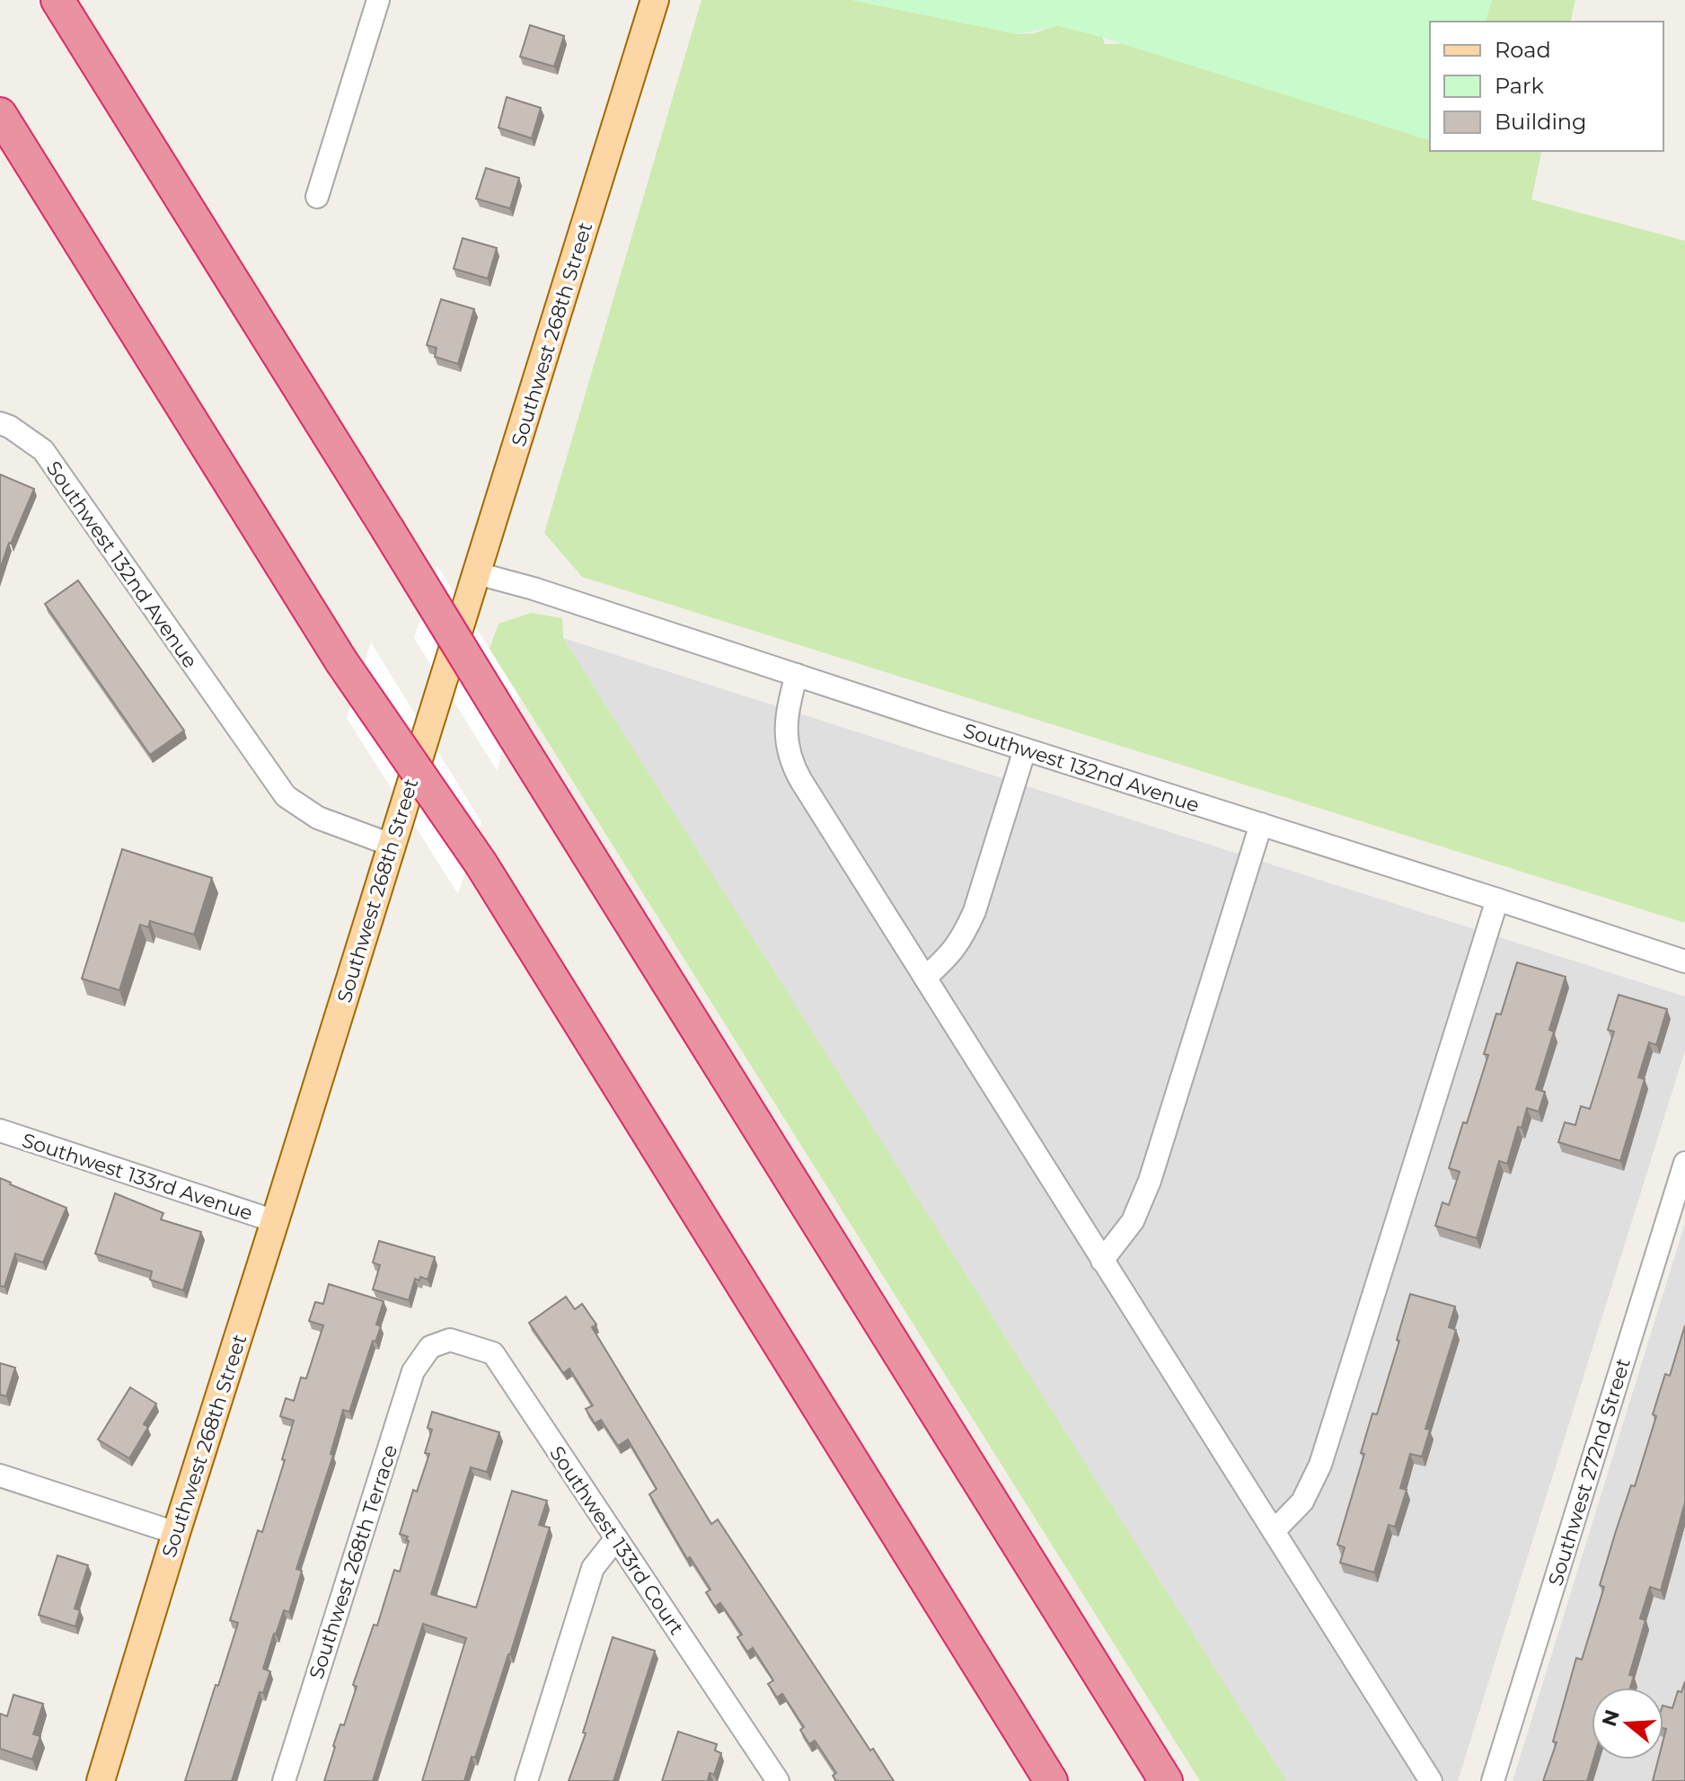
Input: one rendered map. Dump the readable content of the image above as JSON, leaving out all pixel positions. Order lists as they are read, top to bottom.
{
  "streets": {
    "main road": ["Southwest 268th Street"],
    "street": [
      "Southwest 132nd Avenue",
      "Southwest 133rd Avenue",
      "Southwest 272nd Street",
      "Southwest 133rd Court",
      "Southwest 268th Terrace"
    ]
  },
  "crossings": [
    ["Southwest 268th Street", "Southwest 132nd Avenue"],
    ["Southwest 268th Street", "Southwest 133rd Avenue"],
    ["Southwest 133rd Court", "Southwest 268th Terrace"]
  ],
  "legend": ["Road", "Park", "Building"],
  "north": "left"
}
